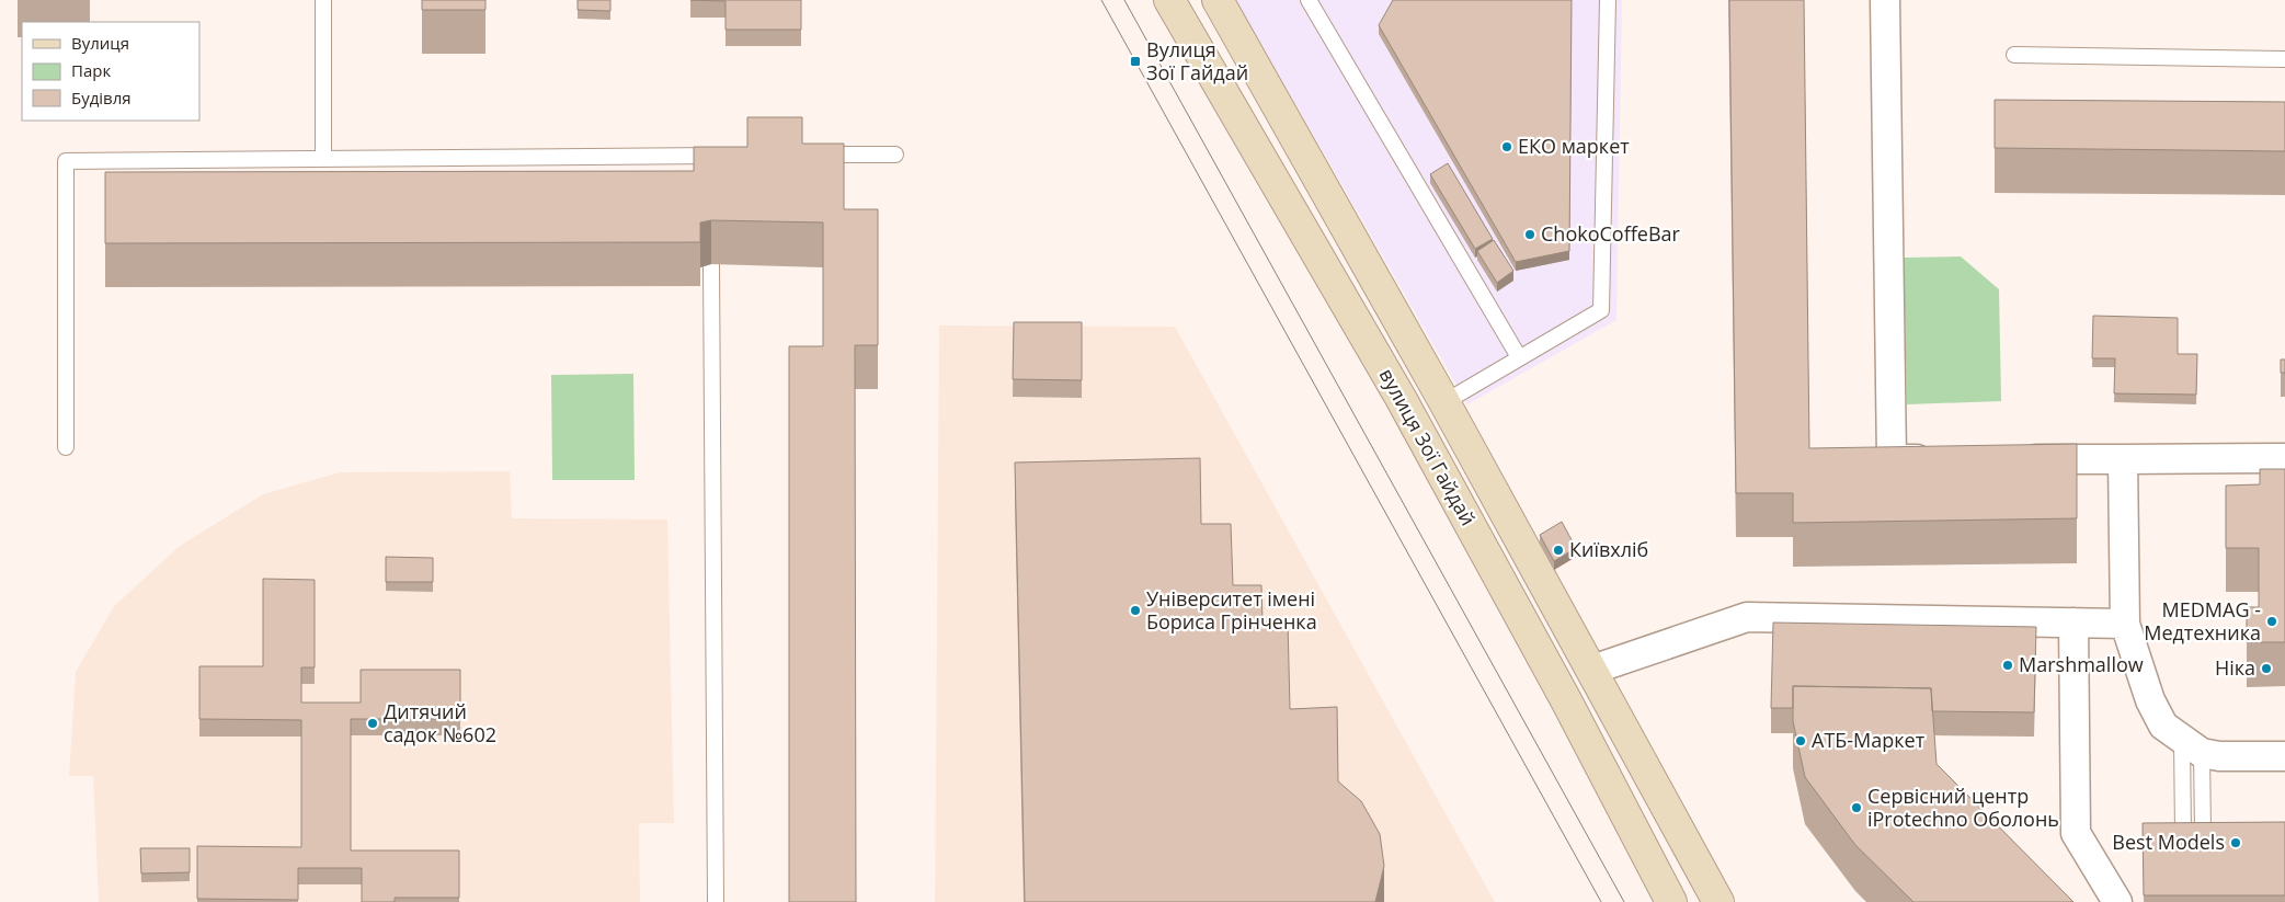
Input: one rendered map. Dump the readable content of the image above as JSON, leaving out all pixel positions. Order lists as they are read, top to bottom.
{
  "streets": {
    "main road": ["вулиця Зої Гайдай"]
  },
  "places": {
    "transit": ["Вулиця Зої Гайдай"],
    "other": [
      "ЕКО маркет",
      "ChokoCoffeBar",
      "Київхліб",
      "Університет імені Бориса Грінченка",
      "MEDMAG - Медтехника",
      "Marshmallow",
      "Ніка",
      "Дитячий садок №602",
      "АТБ-Маркет",
      "Сервісний центр iProtechno Оболонь",
      "Best Models"
    ]
  },
  "legend": ["Вулиця", "Парк", "Будівля"]
}
